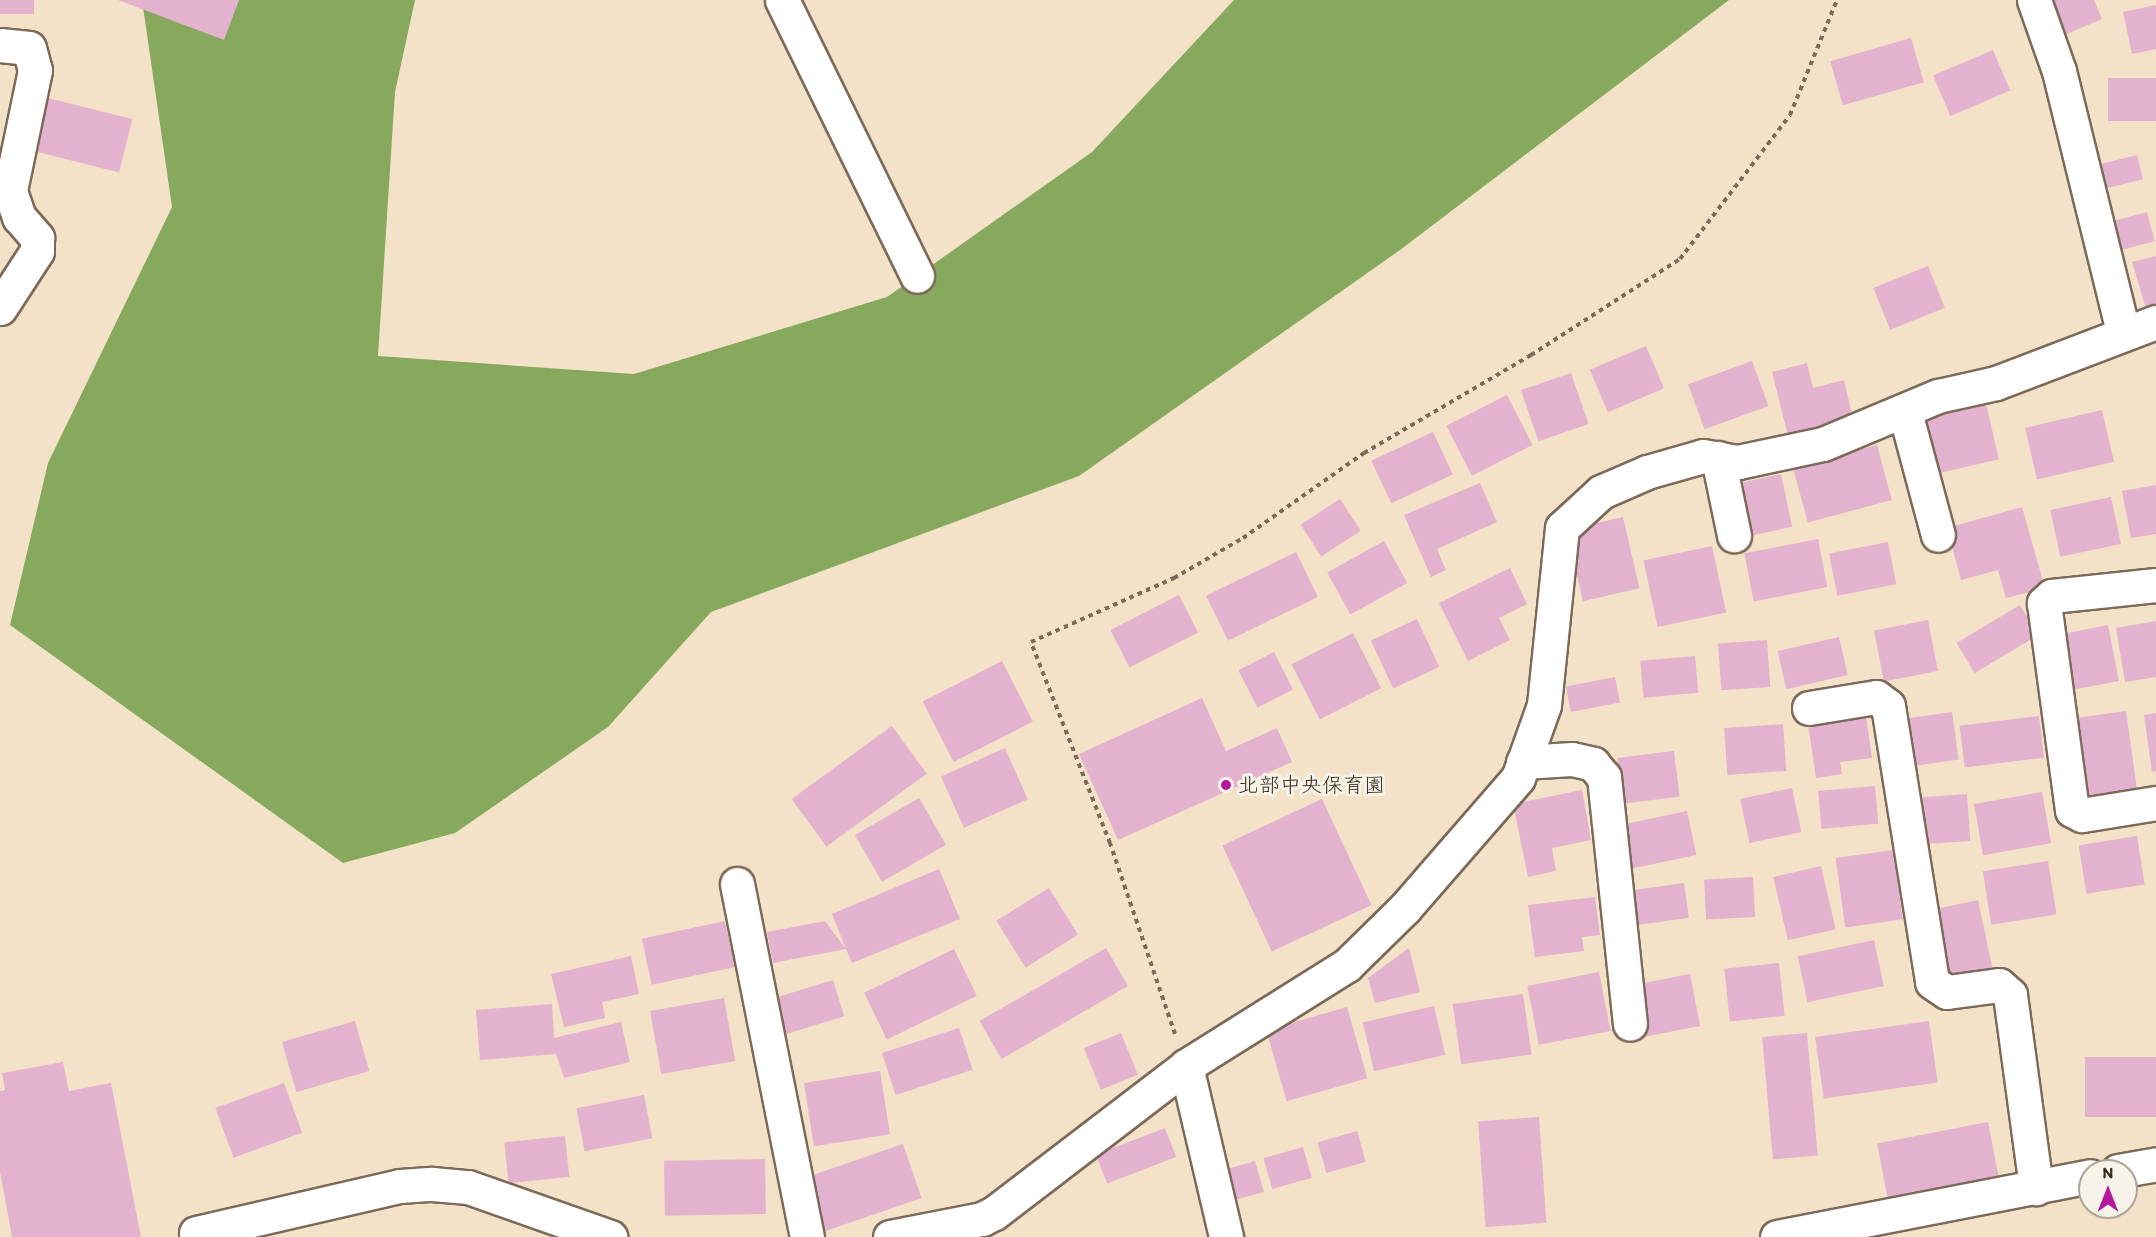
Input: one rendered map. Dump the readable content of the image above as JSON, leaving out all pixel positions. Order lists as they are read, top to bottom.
{
  "places": ["北部中央保育園"],
  "north": "top"
}
